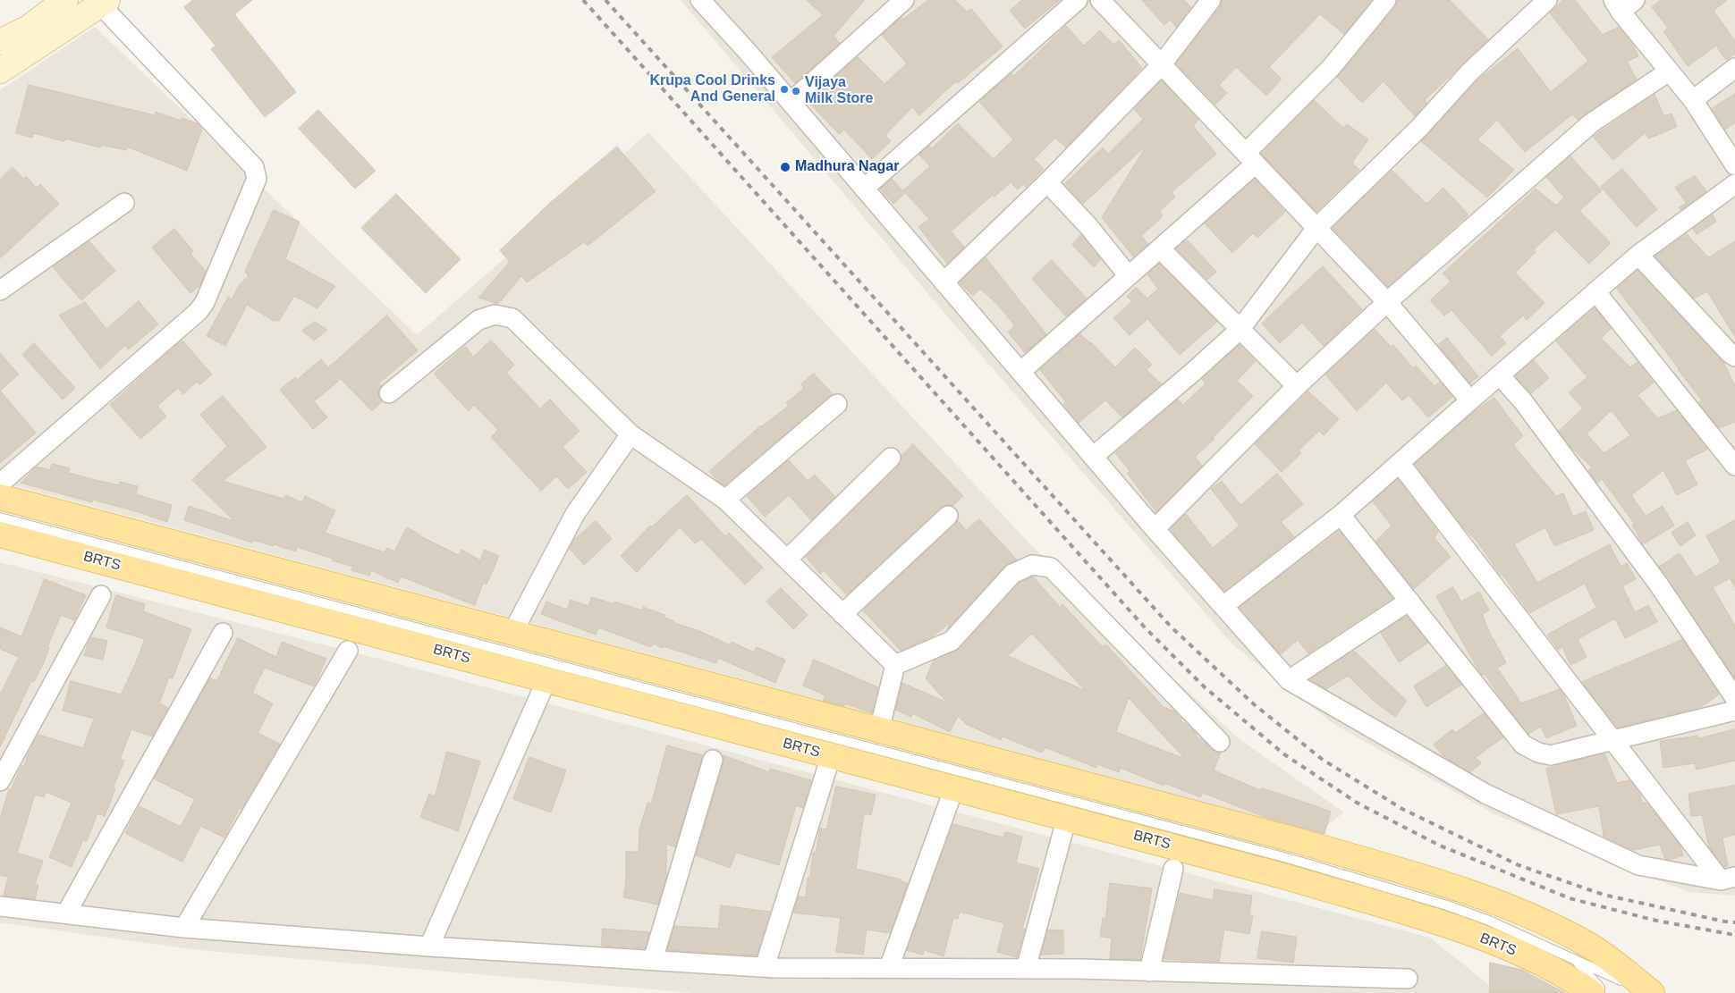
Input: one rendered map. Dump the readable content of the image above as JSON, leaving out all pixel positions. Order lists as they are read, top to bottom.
{
  "streets": {
    "main road": ["BRTS"]
  },
  "places": ["Krupa Cool Drinks And General", "Vijaya Milk Store", "Madhura Nagar"]
}
